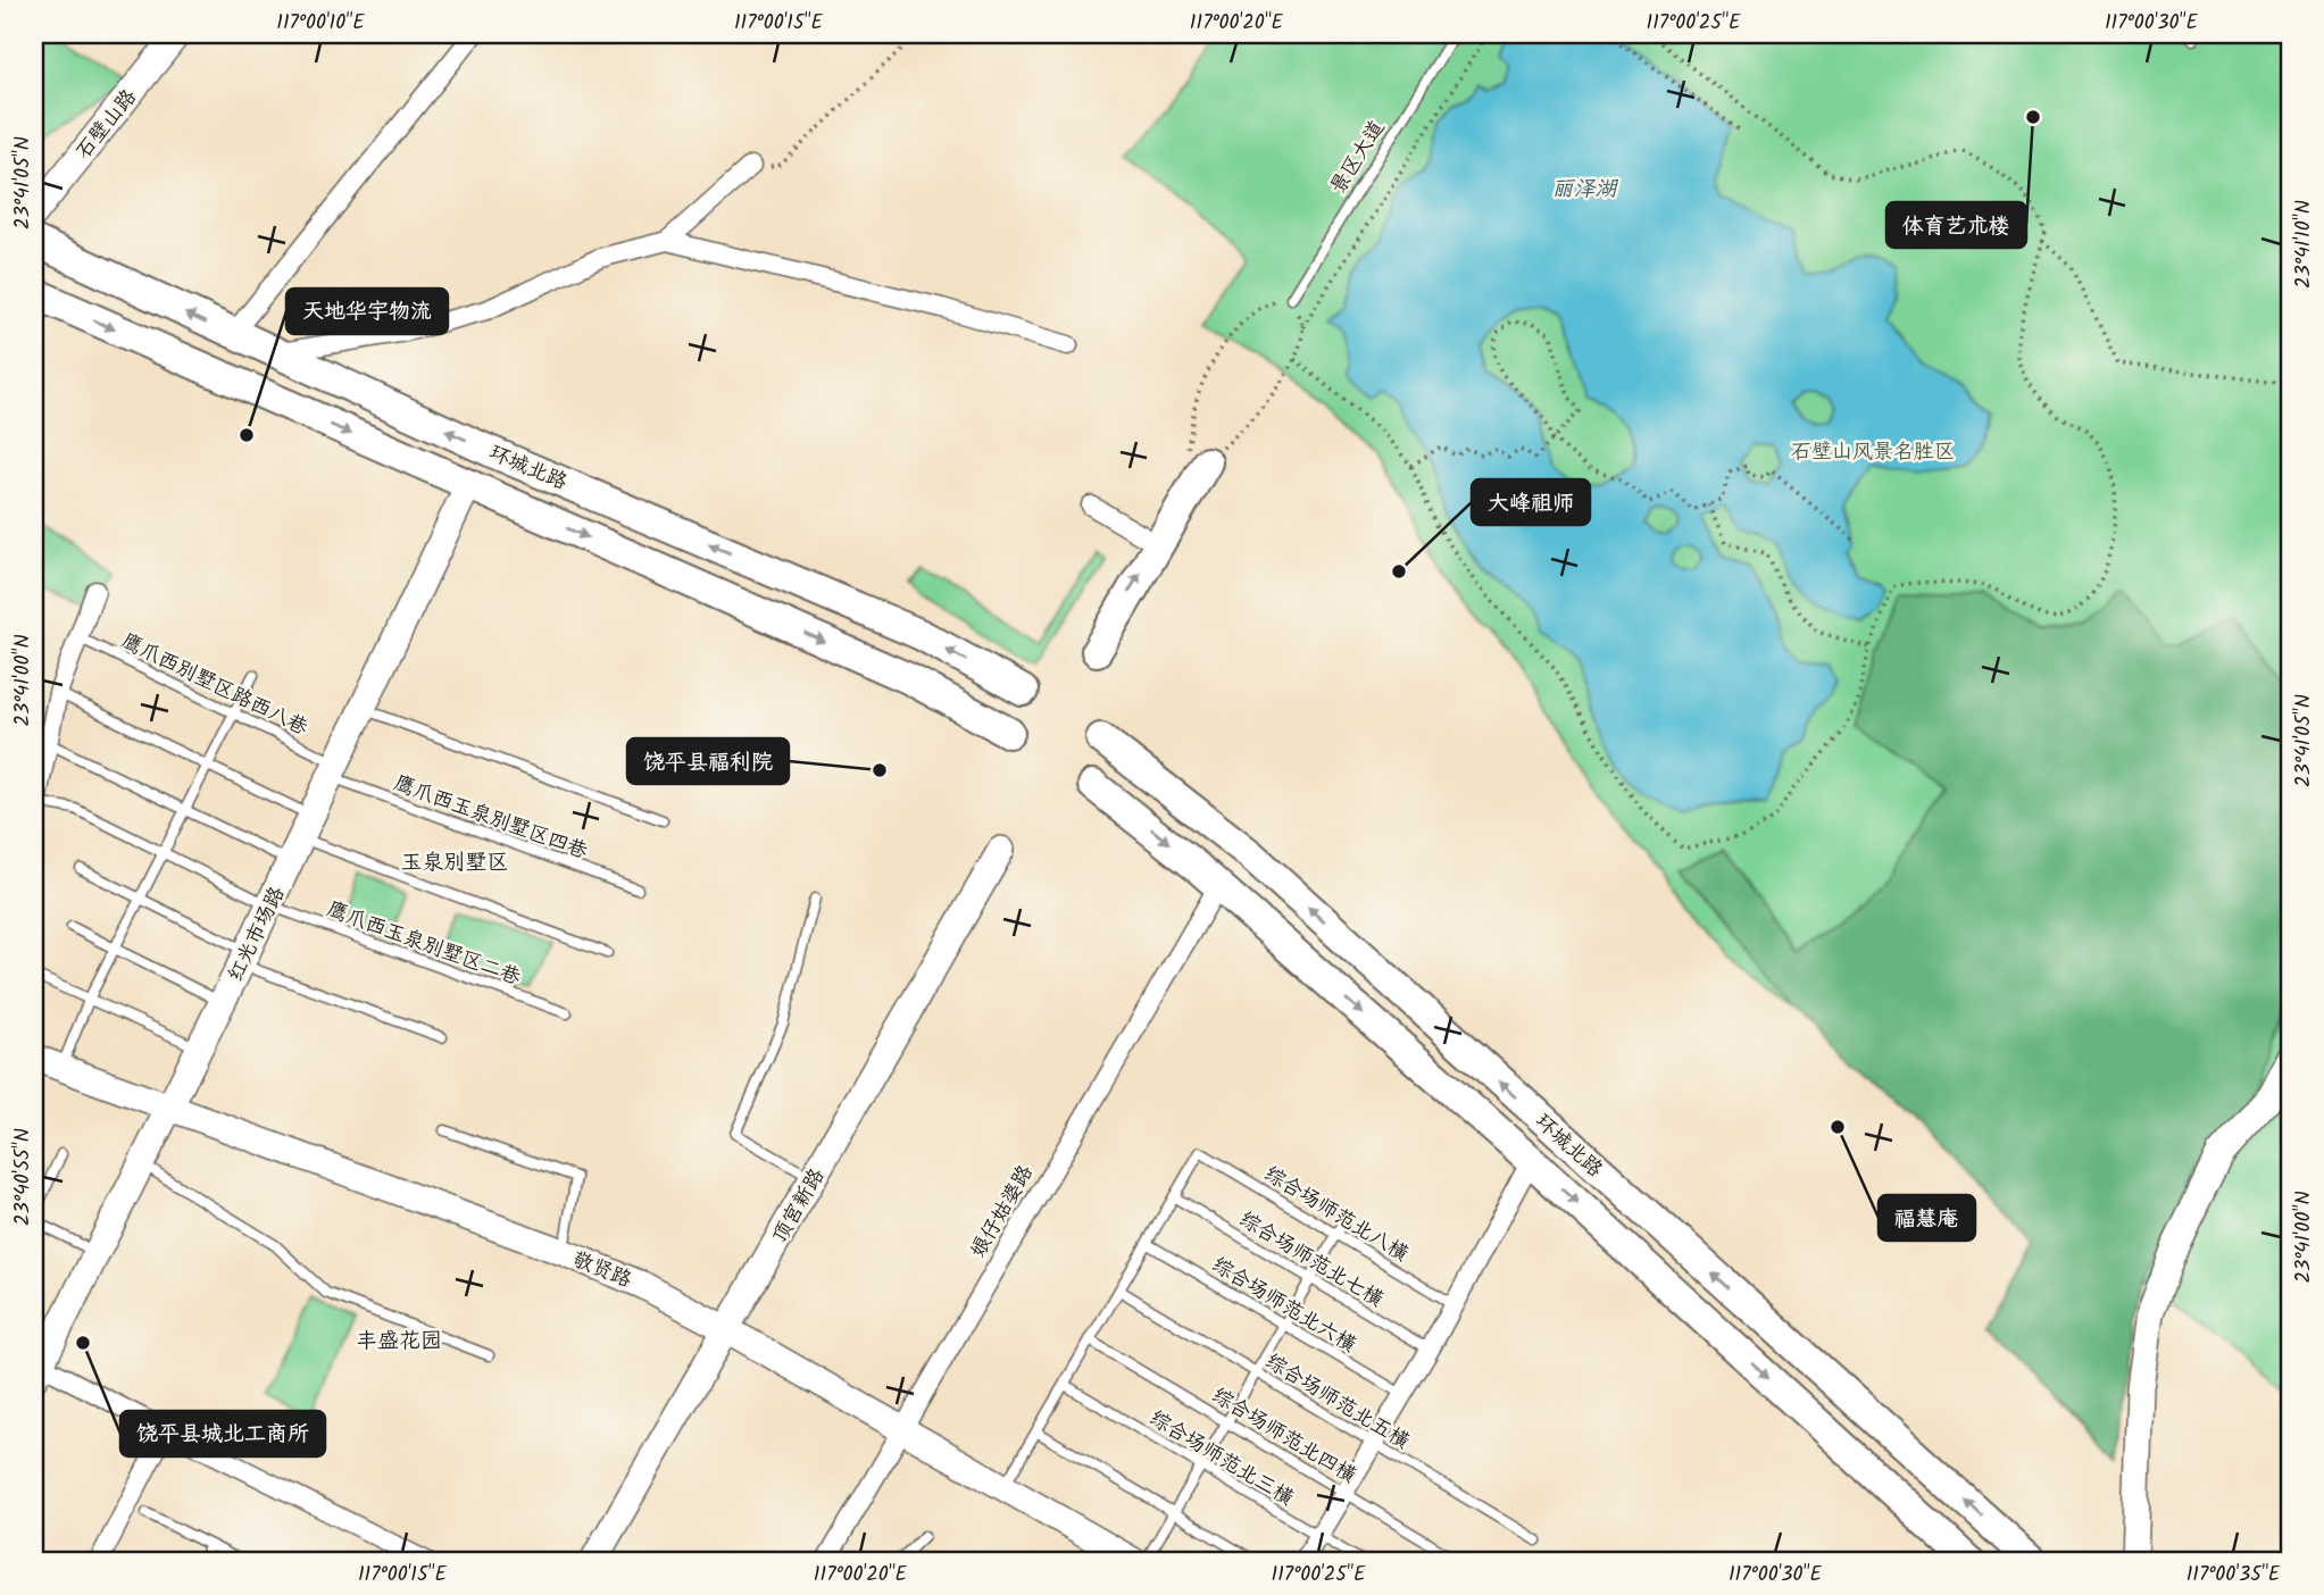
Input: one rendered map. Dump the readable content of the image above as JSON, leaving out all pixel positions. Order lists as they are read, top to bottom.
{
  "streets": {
    "main road": ["环城北路"],
    "street": [
      "石壁山路",
      "红光市场路",
      "顶宫新路",
      "娘仔姑婆路",
      "敬贤路"
    ],
    "lane": [
      "景区大道",
      "鹰爪西别墅区路西八巷",
      "鹰爪西玉泉别墅区四巷",
      "鹰爪西玉泉别墅区二巷",
      "综合场师范北八横",
      "综合场师范北七横",
      "综合场师范北六横",
      "综合场师范北五横",
      "综合场师范北四横",
      "综合场师范北三横"
    ]
  },
  "crossings": [
    ["环城北路", "红光市场路"],
    ["环城北路", "娘仔姑婆路"],
    ["鹰爪西别墅区路西八巷", "鹰爪西玉泉别墅区四巷"],
    ["鹰爪西别墅区路西八巷", "红光市场路"],
    ["鹰爪西玉泉别墅区四巷", "红光市场路"],
    ["红光市场路", "鹰爪西玉泉别墅区二巷"],
    ["红光市场路", "敬贤路"],
    ["顶宫新路", "敬贤路"],
    ["娘仔姑婆路", "敬贤路"],
    ["综合场师范北八横", "综合场师范北七横"]
  ],
  "districts": ["玉泉别墅区", "丰盛花园"],
  "water": ["丽泽湖"],
  "parks": ["石壁山风景名胜区"],
  "places": [
    "体育艺术楼",
    "天地华宇物流",
    "大峰祖师",
    "饶平县福利院",
    "福慧庵",
    "饶平县城北工商所"
  ],
  "coordinates": [
    "117°00'10\"E",
    "117°00'15\"E",
    "117°00'20\"E",
    "117°00'25\"E",
    "117°00'30\"E",
    "23°41'05\"N",
    "23°41'10\"N",
    "23°41'00\"N",
    "23°40'55\"N",
    "117°00'35\"E"
  ]
}
